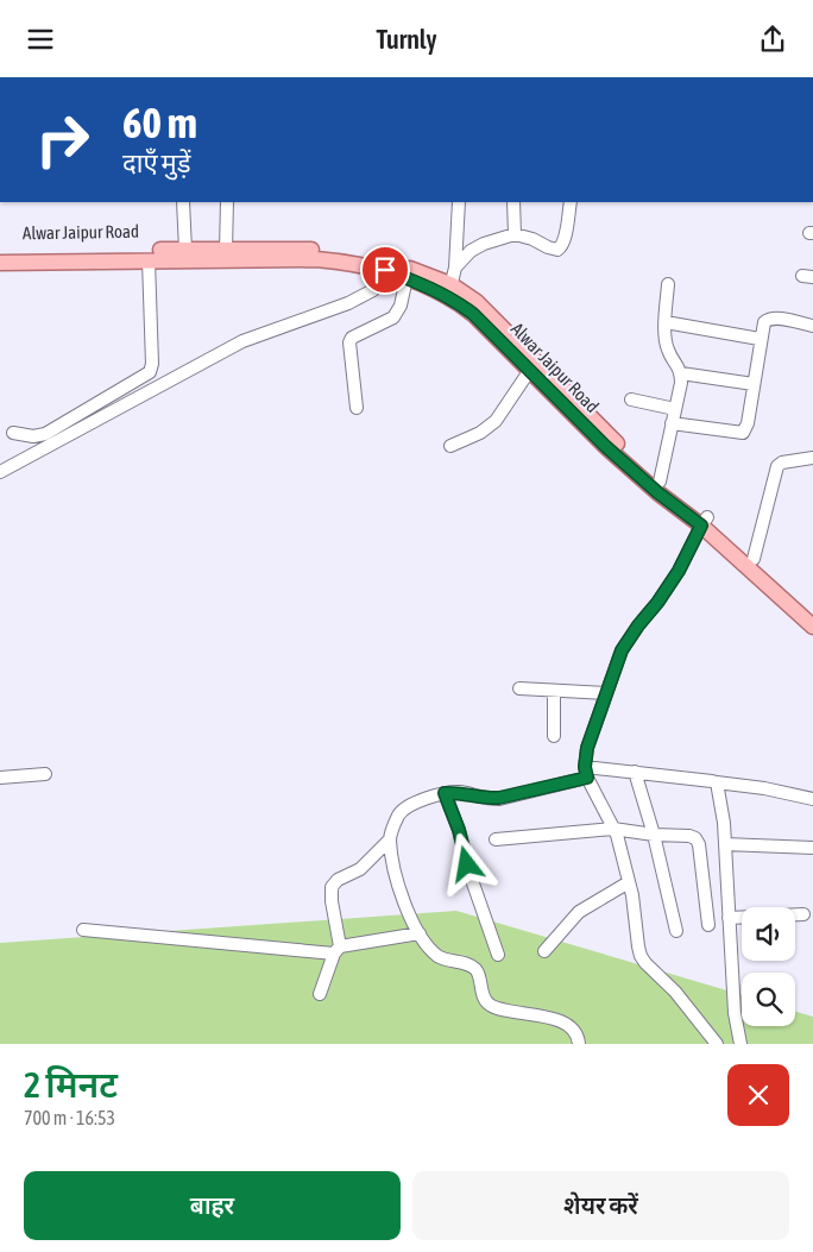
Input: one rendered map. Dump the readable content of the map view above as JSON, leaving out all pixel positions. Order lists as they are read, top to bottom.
{
  "streets": {
    "main road": ["Alwar Jaipur Road"]
  },
  "page": {
    "header": "Turnly",
    "turn": ["60 m", "दाएँ मुड़ें"],
    "heading": ["2 मिनट", "700 m · 16:53"],
    "buttons": ["बाहर", "शेयर करें"]
  }
}
